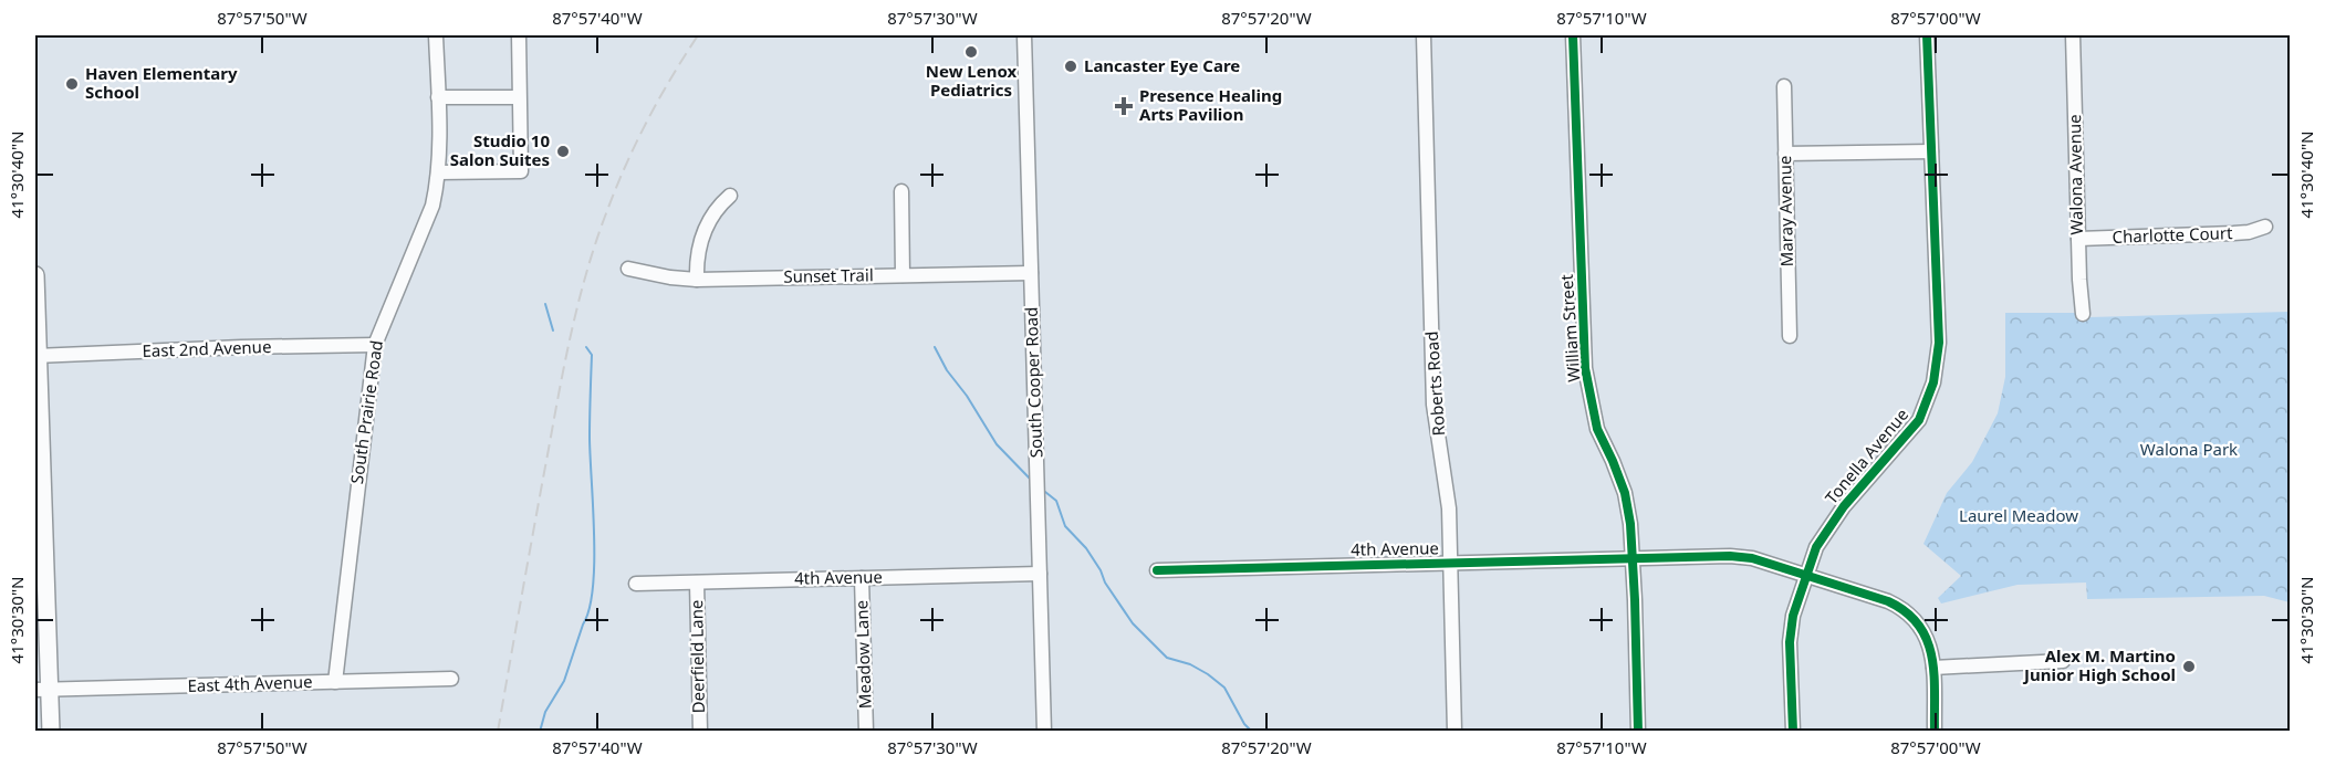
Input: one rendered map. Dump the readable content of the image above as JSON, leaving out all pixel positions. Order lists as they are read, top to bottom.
{
  "streets": {
    "street": [
      "Walona Avenue",
      "Maray Avenue",
      "Charlotte Court",
      "Sunset Trail",
      "William Street",
      "East 2nd Avenue",
      "South Cooper Road",
      "Roberts Road",
      "South Prairie Road",
      "Tonella Avenue",
      "4th Avenue",
      "Meadow Lane",
      "Deerfield Lane",
      "East 4th Avenue"
    ]
  },
  "crossings": [
    ["Walona Avenue", "Charlotte Court"],
    ["Sunset Trail", "South Cooper Road"],
    ["William Street", "4th Avenue"],
    ["East 2nd Avenue", "South Prairie Road"],
    ["South Cooper Road", "4th Avenue"],
    ["Roberts Road", "4th Avenue"],
    ["South Prairie Road", "East 4th Avenue"],
    ["4th Avenue", "Meadow Lane"],
    ["4th Avenue", "Deerfield Lane"]
  ],
  "parks": ["Walona Park", "Laurel Meadow"],
  "places": {
    "other": [
      "New Lenox Pediatrics",
      "Lancaster Eye Care",
      "Haven Elementary School",
      "Studio 10 Salon Suites",
      "Alex M. Martino Junior High School"
    ],
    "health": ["Presence Healing Arts Pavilion"]
  },
  "coordinates": [
    "87°57'50\"W",
    "87°57'40\"W",
    "87°57'30\"W",
    "87°57'20\"W",
    "87°57'10\"W",
    "87°57'00\"W",
    "41°30'40\"N",
    "41°30'30\"N"
  ]
}
